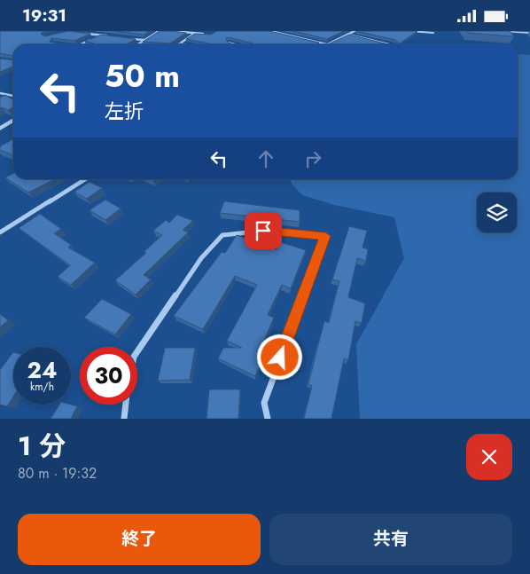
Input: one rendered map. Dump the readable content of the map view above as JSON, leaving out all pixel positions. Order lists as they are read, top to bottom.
{
  "page": {
    "status": "19:31",
    "turn": ["50 m", "左折"],
    "speed": "24 km/h",
    "limit": "30",
    "heading": ["1 分", "80 m · 19:32"],
    "buttons": ["終了", "共有"]
  }
}
